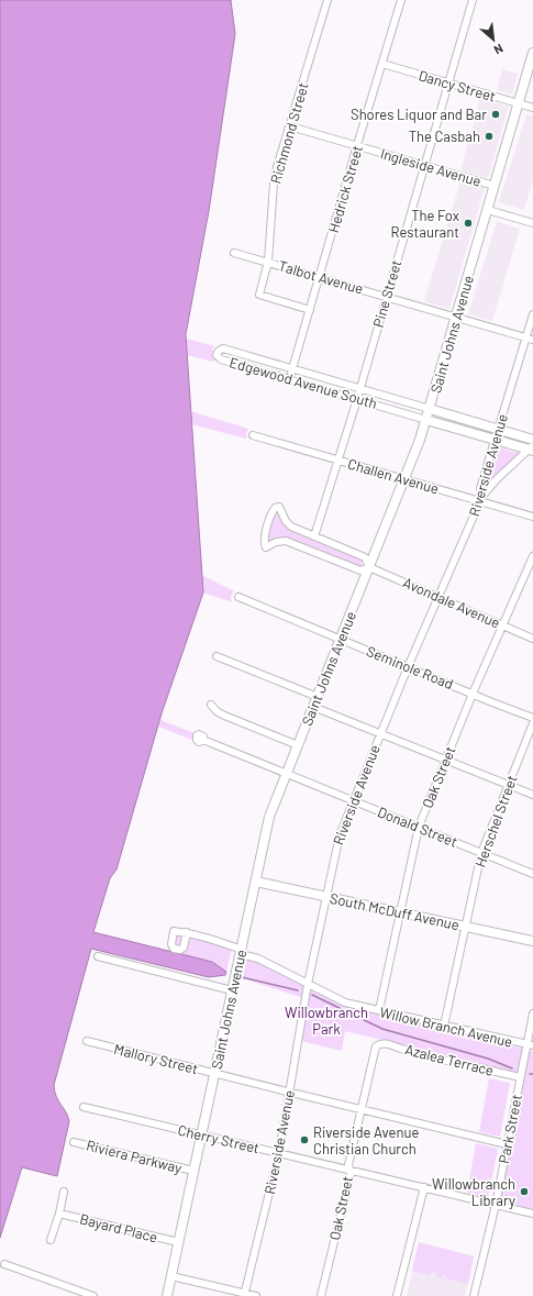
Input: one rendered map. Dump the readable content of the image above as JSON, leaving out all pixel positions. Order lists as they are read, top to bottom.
{
  "streets": {
    "main road": ["Saint Johns Avenue", "Edgewood Avenue South", "South McDuff Avenue"],
    "street": [
      "Dancy Street",
      "Richmond Street",
      "Ingleside Avenue",
      "Hedrick Street",
      "Talbot Avenue",
      "Pine Street",
      "Riverside Avenue",
      "Challen Avenue",
      "Avondale Avenue",
      "Seminole Road",
      "Oak Street",
      "Herschel Street",
      "Donald Street",
      "Willow Branch Avenue",
      "Mallory Street",
      "Azalea Terrace",
      "Park Street",
      "Cherry Street",
      "Riviera Parkway",
      "Bayard Place"
    ]
  },
  "crossings": [
    ["Dancy Street", "Hedrick Street"],
    ["Dancy Street", "Pine Street"],
    ["Dancy Street", "Saint Johns Avenue"],
    ["Richmond Street", "Ingleside Avenue"],
    ["Richmond Street", "Hedrick Street"],
    ["Richmond Street", "Talbot Avenue"],
    ["Ingleside Avenue", "Hedrick Street"],
    ["Ingleside Avenue", "Pine Street"],
    ["Ingleside Avenue", "Saint Johns Avenue"],
    ["Hedrick Street", "Talbot Avenue"],
    ["Hedrick Street", "Edgewood Avenue South"],
    ["Talbot Avenue", "Pine Street"],
    ["Talbot Avenue", "Saint Johns Avenue"],
    ["Talbot Avenue", "Riverside Avenue"],
    ["Pine Street", "Edgewood Avenue South"],
    ["Pine Street", "Challen Avenue"],
    ["Saint Johns Avenue", "Edgewood Avenue South"],
    ["Saint Johns Avenue", "Challen Avenue"],
    ["Saint Johns Avenue", "Avondale Avenue"],
    ["Saint Johns Avenue", "Seminole Road"],
    ["Saint Johns Avenue", "Donald Street"],
    ["Saint Johns Avenue", "South McDuff Avenue"],
    ["Saint Johns Avenue", "Willow Branch Avenue"],
    ["Saint Johns Avenue", "Mallory Street"],
    ["Saint Johns Avenue", "Cherry Street"],
    ["Saint Johns Avenue", "Riviera Parkway"],
    ["Saint Johns Avenue", "Bayard Place"],
    ["Edgewood Avenue South", "Riverside Avenue"],
    ["Riverside Avenue", "Challen Avenue"],
    ["Riverside Avenue", "Avondale Avenue"],
    ["Riverside Avenue", "Seminole Road"],
    ["Riverside Avenue", "Donald Street"],
    ["Riverside Avenue", "South McDuff Avenue"],
    ["Riverside Avenue", "Willow Branch Avenue"],
    ["Riverside Avenue", "Mallory Street"],
    ["Riverside Avenue", "Cherry Street"],
    ["Avondale Avenue", "Oak Street"],
    ["Seminole Road", "Oak Street"],
    ["Oak Street", "Donald Street"],
    ["Oak Street", "South McDuff Avenue"],
    ["Oak Street", "Willow Branch Avenue"],
    ["Oak Street", "Mallory Street"],
    ["Oak Street", "Azalea Terrace"],
    ["Oak Street", "Cherry Street"],
    ["Herschel Street", "Donald Street"],
    ["Herschel Street", "South McDuff Avenue"],
    ["Herschel Street", "Willow Branch Avenue"],
    ["Willow Branch Avenue", "Park Street"],
    ["Mallory Street", "Park Street"],
    ["Azalea Terrace", "Park Street"],
    ["Park Street", "Cherry Street"]
  ],
  "parks": ["Willowbranch Park"],
  "places": [
    "Shores Liquor and Bar",
    "The Casbah",
    "The Fox Restaurant",
    "Riverside Avenue Christian Church",
    "Willowbranch Library"
  ],
  "north": "bottom right"
}
